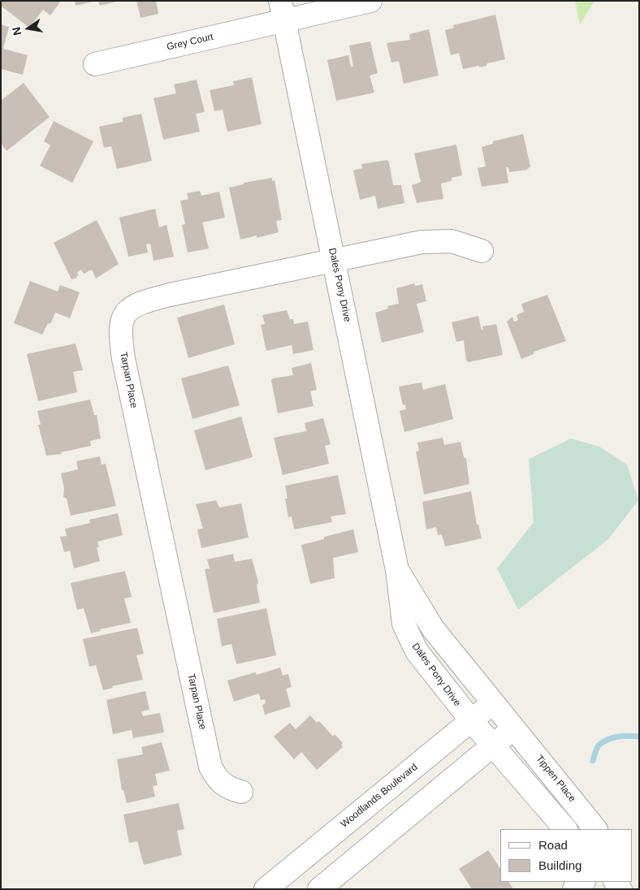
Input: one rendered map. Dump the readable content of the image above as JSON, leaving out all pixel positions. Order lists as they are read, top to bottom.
{
  "streets": {
    "street": [
      "Grey Court",
      "Dales Pony Drive",
      "Tarpan Place",
      "Tippen Place",
      "Woodlands Boulevard"
    ]
  },
  "crossings": [
    ["Grey Court", "Dales Pony Drive"],
    ["Dales Pony Drive", "Tarpan Place"],
    ["Dales Pony Drive", "Tippen Place"],
    ["Dales Pony Drive", "Woodlands Boulevard"],
    ["Tippen Place", "Woodlands Boulevard"]
  ],
  "legend": ["Road", "Building"],
  "north": "left"
}
